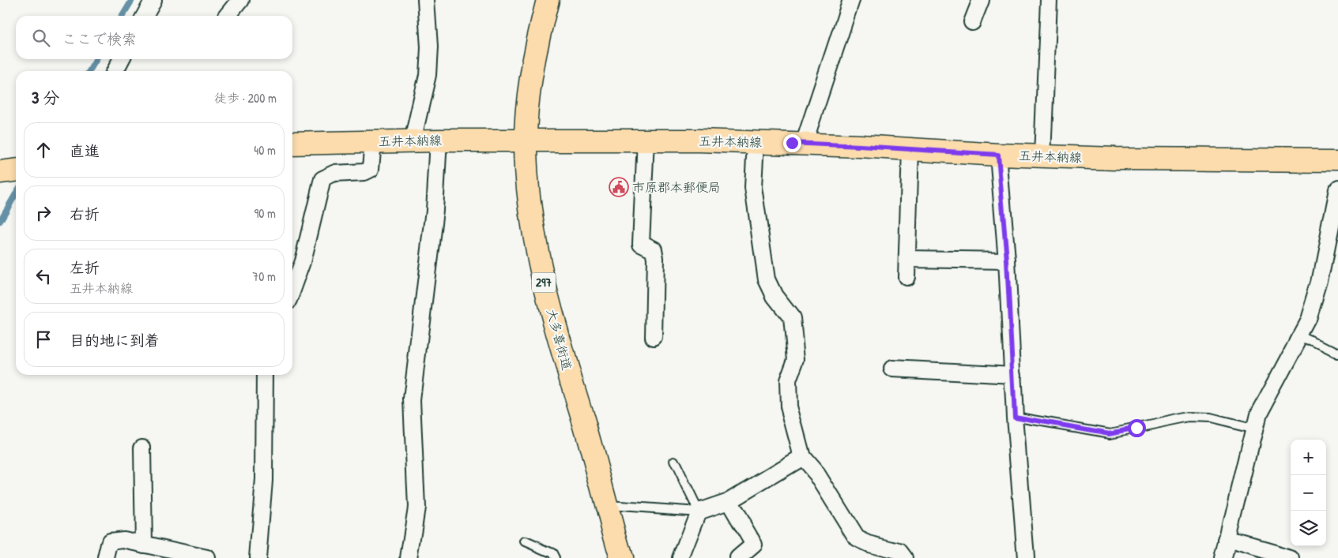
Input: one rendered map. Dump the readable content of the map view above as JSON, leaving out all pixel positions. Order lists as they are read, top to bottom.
{
  "streets": {
    "main road": ["五井本納線", "297", "大多喜街道"]
  },
  "crossings": [
    ["五井本納線", "大多喜街道"]
  ],
  "places": {
    "public building": ["市原郡本郵便局"]
  },
  "page": {
    "search": "ここで検索",
    "heading": ["3 分", "徒歩 · 200 m"],
    "list": [
      ["直進", "40 m"],
      ["右折", "90 m"],
      ["左折", "五井本納線", "70 m"],
      "目的地に到着"
    ],
    "map_buttons": ["+", "−"]
  }
}
